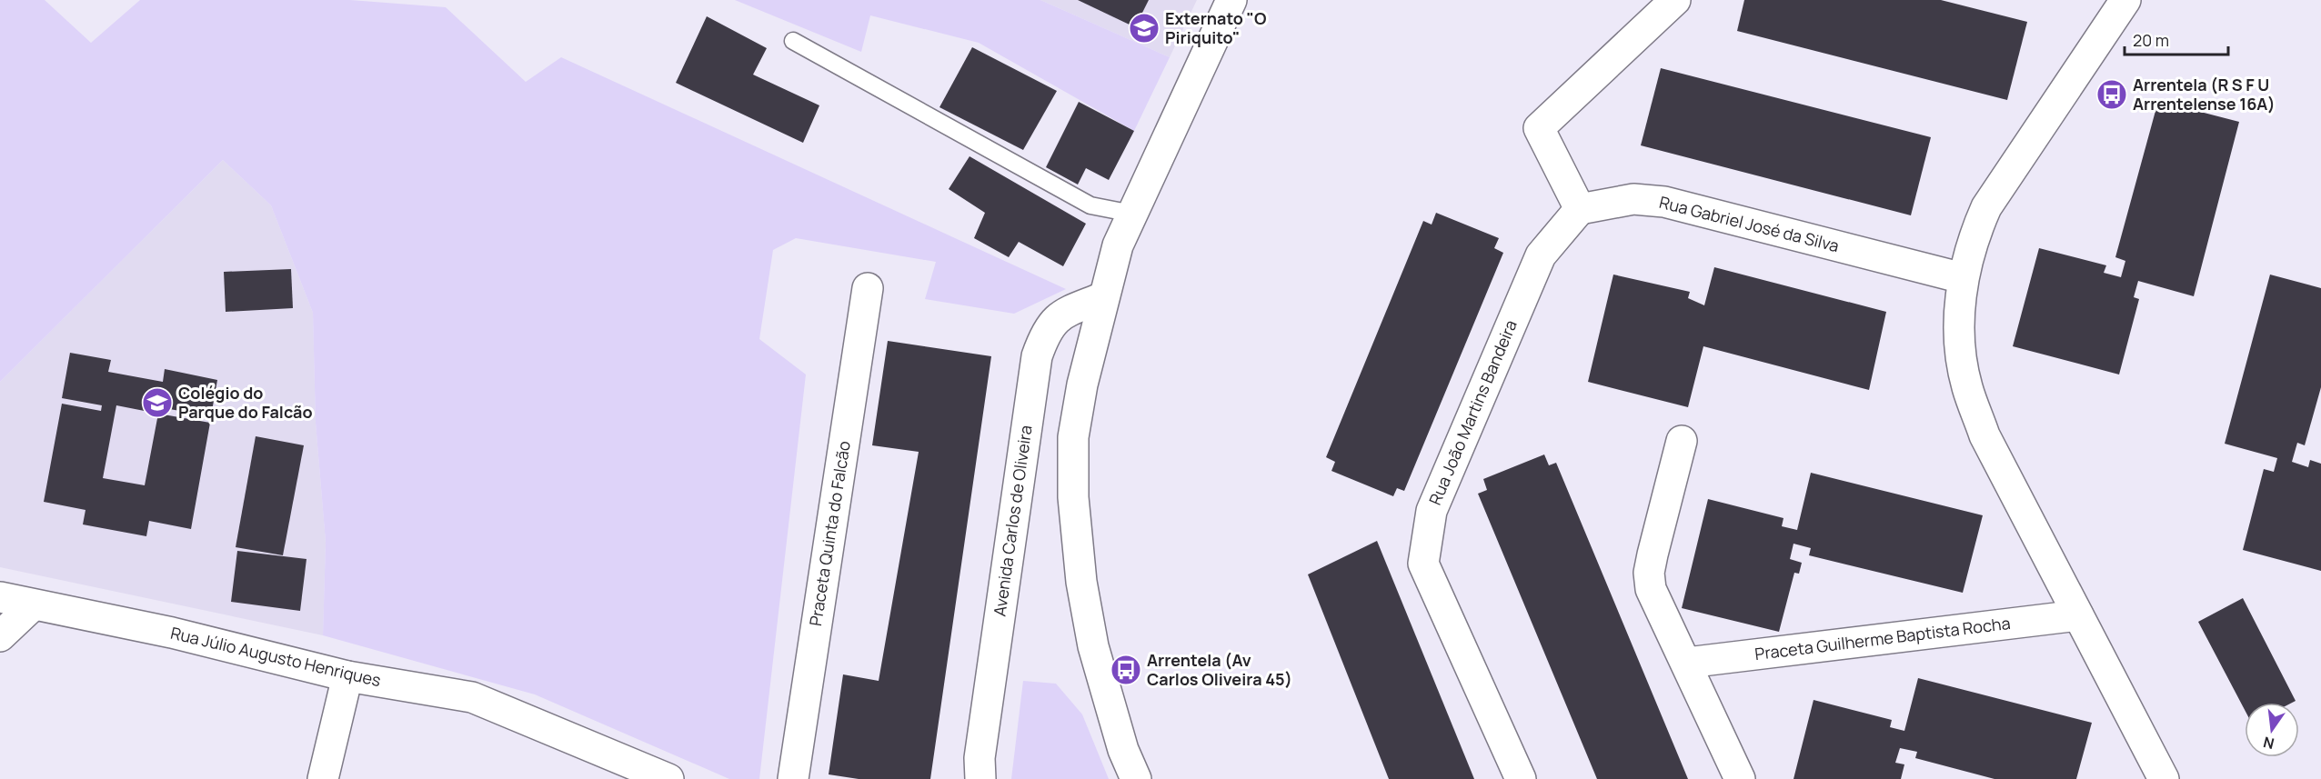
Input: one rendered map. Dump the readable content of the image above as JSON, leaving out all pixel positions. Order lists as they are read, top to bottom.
{
  "streets": {
    "street": [
      "Rua Gabriel José da Silva",
      "Rua João Martins Bandeira",
      "Avenida Carlos de Oliveira",
      "Praceta Quinta do Falcão",
      "Praceta Guilherme Baptista Rocha",
      "Rua Júlio Augusto Henriques"
    ]
  },
  "crossings": [
    ["Rua Gabriel José da Silva", "Rua João Martins Bandeira"]
  ],
  "places": {
    "school or university": ["Externato \"O Piriquito\"", "Colégio do Parque do Falcão"],
    "bus stop": ["Arrentela (R S F U Arrentelense 16A)", "Arrentela (Av Carlos Oliveira 45)"]
  },
  "scale_bar": "20 m",
  "north": "bottom"
}
